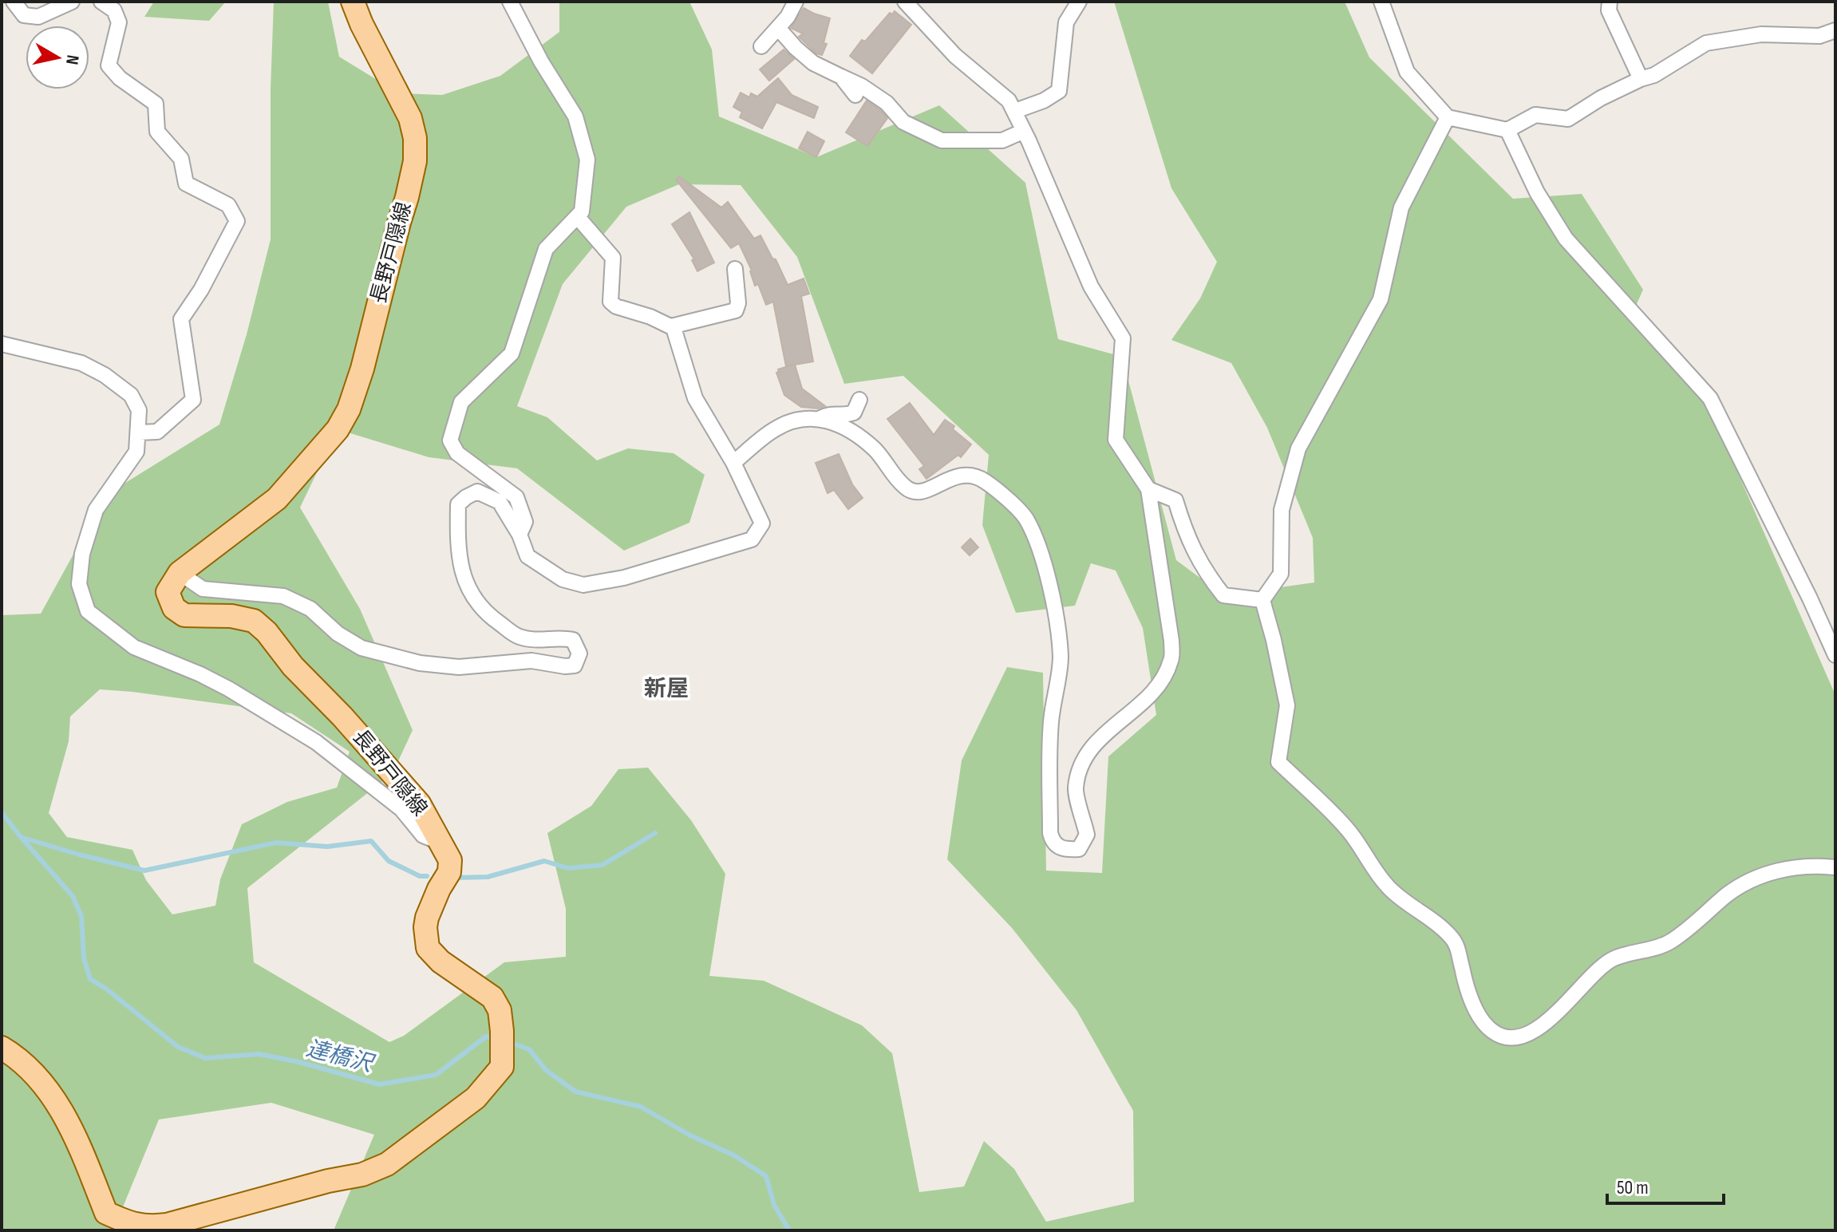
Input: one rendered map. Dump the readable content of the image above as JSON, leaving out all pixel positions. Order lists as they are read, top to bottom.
{
  "streets": {
    "main road": ["長野戸隠線"]
  },
  "districts": ["新屋"],
  "water": ["達橋沢"],
  "scale_bar": "50 m",
  "north": "right"
}
